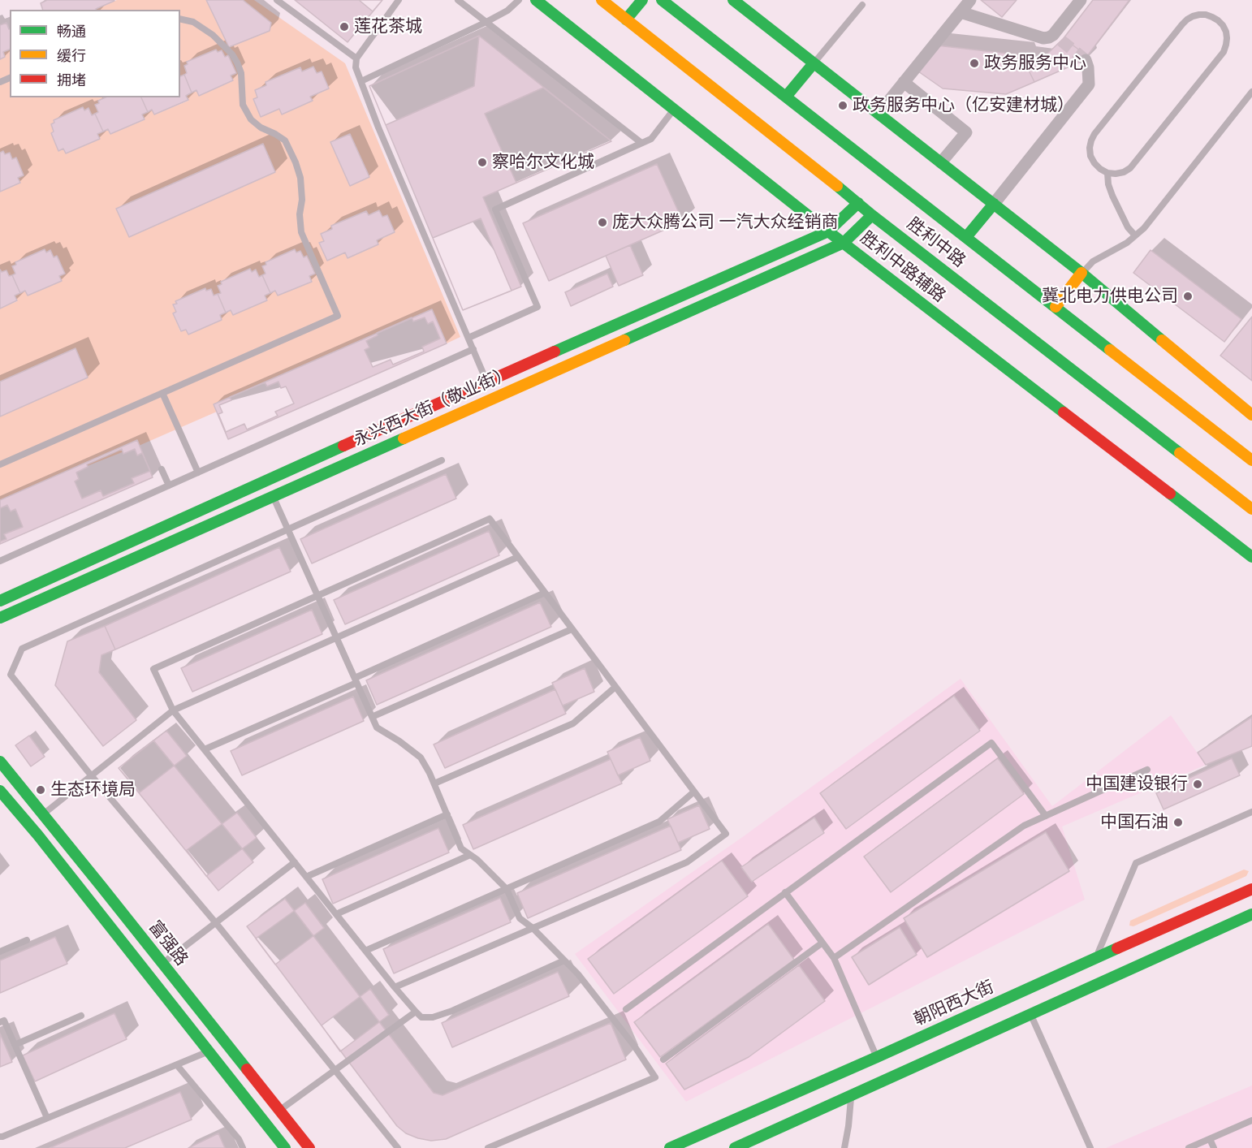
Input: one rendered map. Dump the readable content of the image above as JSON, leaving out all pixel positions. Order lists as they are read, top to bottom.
{
  "streets": {
    "main road": [
      "胜利中路",
      "胜利中路辅路",
      "永兴西大街（敬业街）",
      "富强路",
      "朝阳西大街"
    ]
  },
  "crossings": [
    ["胜利中路", "永兴西大街（敬业街）"],
    ["胜利中路辅路", "永兴西大街（敬业街）"]
  ],
  "places": [
    "莲花茶城",
    "政务服务中心",
    "政务服务中心（亿安建材城）",
    "察哈尔文化城",
    "庞大众腾公司 一汽大众经销商",
    "冀北电力供电公司",
    "中国建设银行",
    "生态环境局",
    "中国石油"
  ],
  "legend": ["畅通", "缓行", "拥堵"]
}
